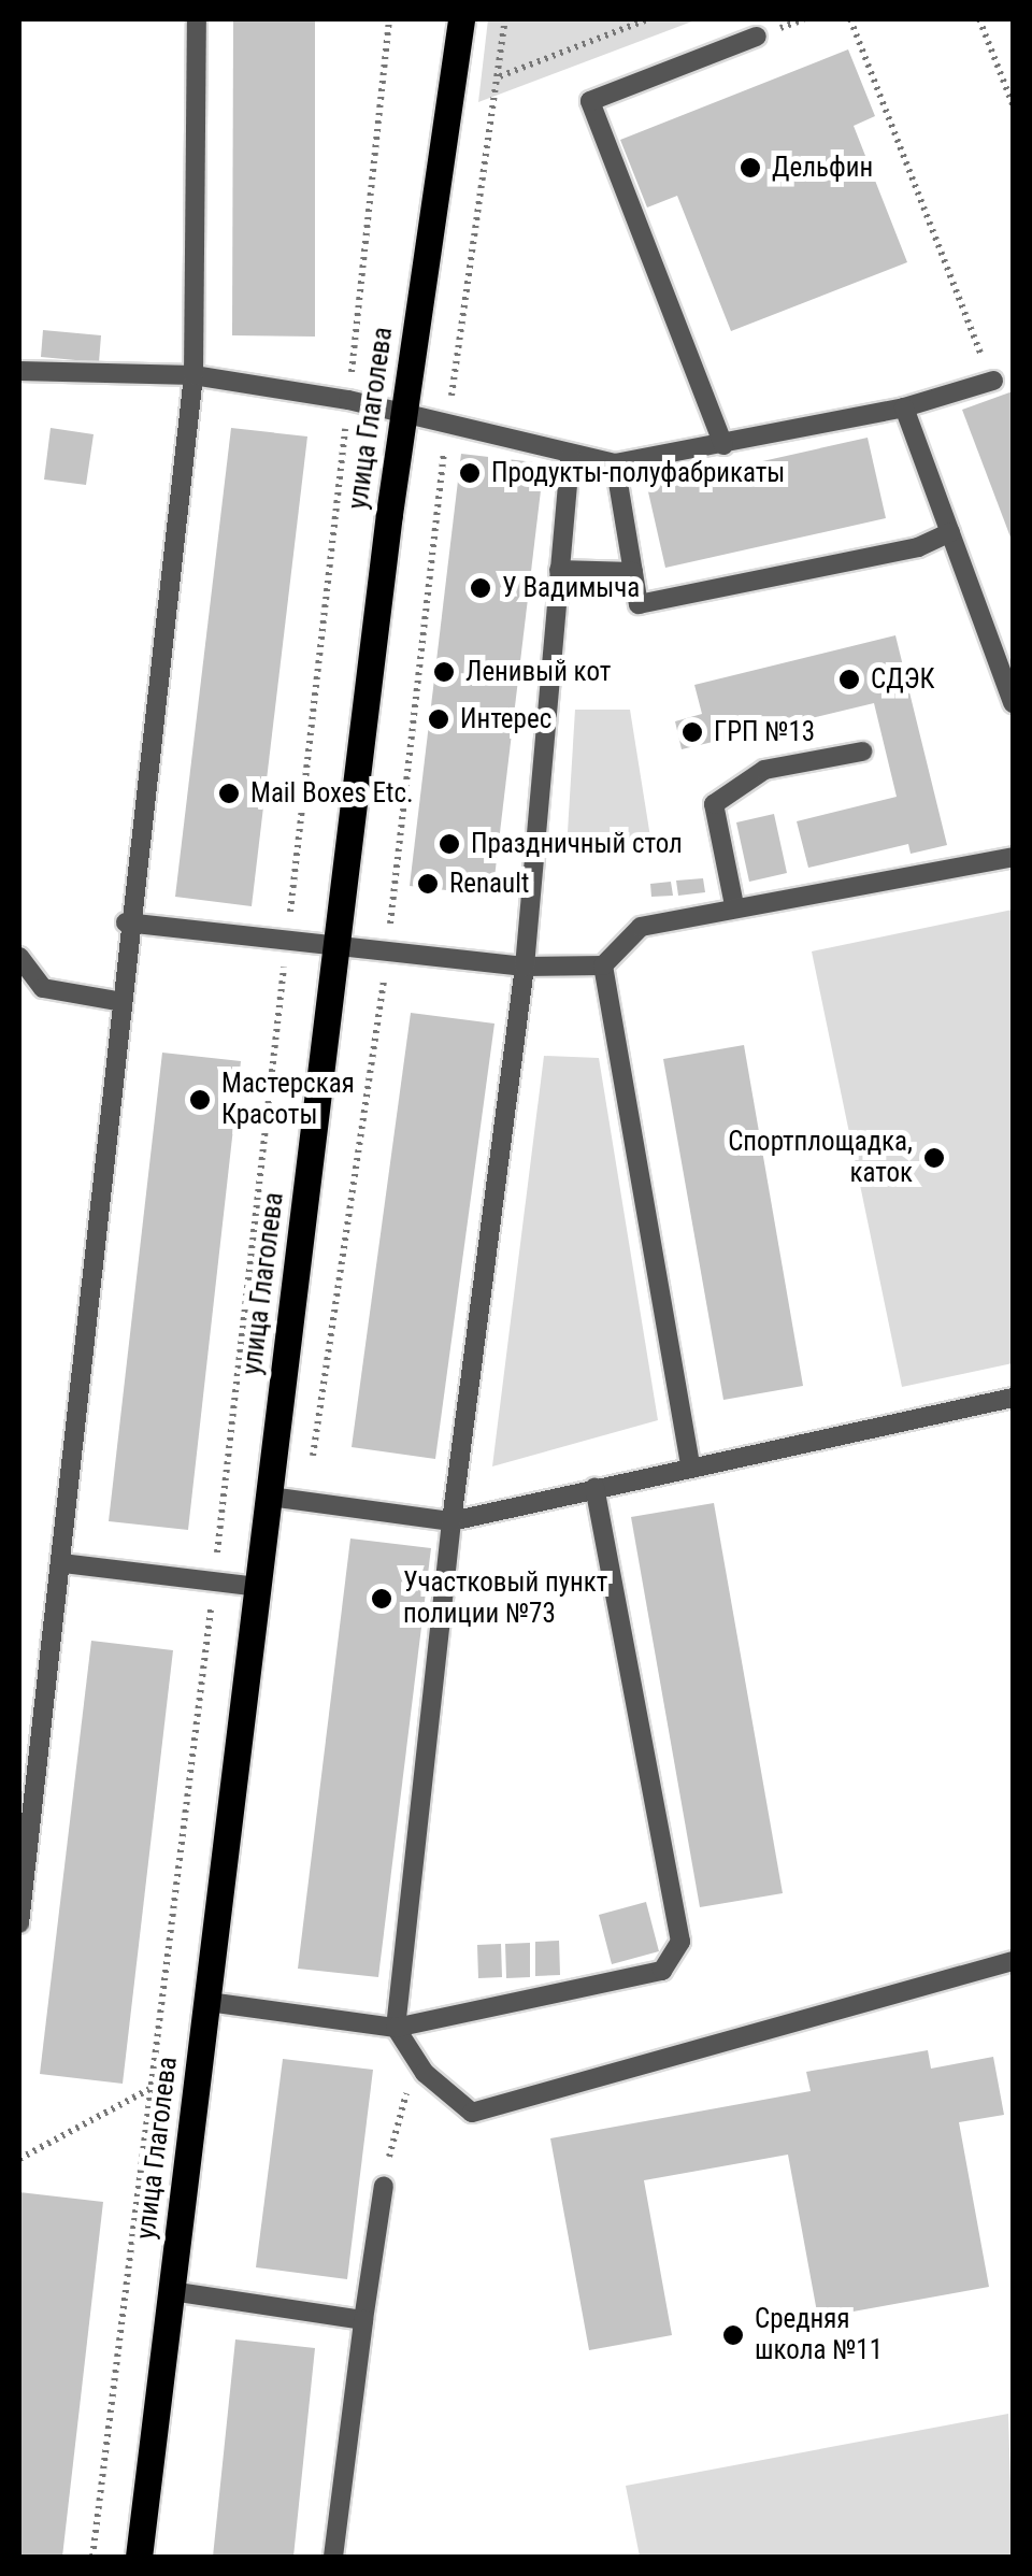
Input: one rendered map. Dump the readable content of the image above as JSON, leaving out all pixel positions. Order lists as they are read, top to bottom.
{
  "streets": {
    "main road": ["улица Глаголева"]
  },
  "places": [
    "Дельфин",
    "Продукты-полуфабрикаты",
    "У Вадимыча",
    "Ленивый кот",
    "СДЭК",
    "Интерес",
    "ГРП №13",
    "Mail Boxes Etc.",
    "Праздничный стол",
    "Renault",
    "Мастерская Красоты",
    "Спортплощадка, каток",
    "Участковый пункт полиции №73",
    "Средняя школа №11"
  ]
}
